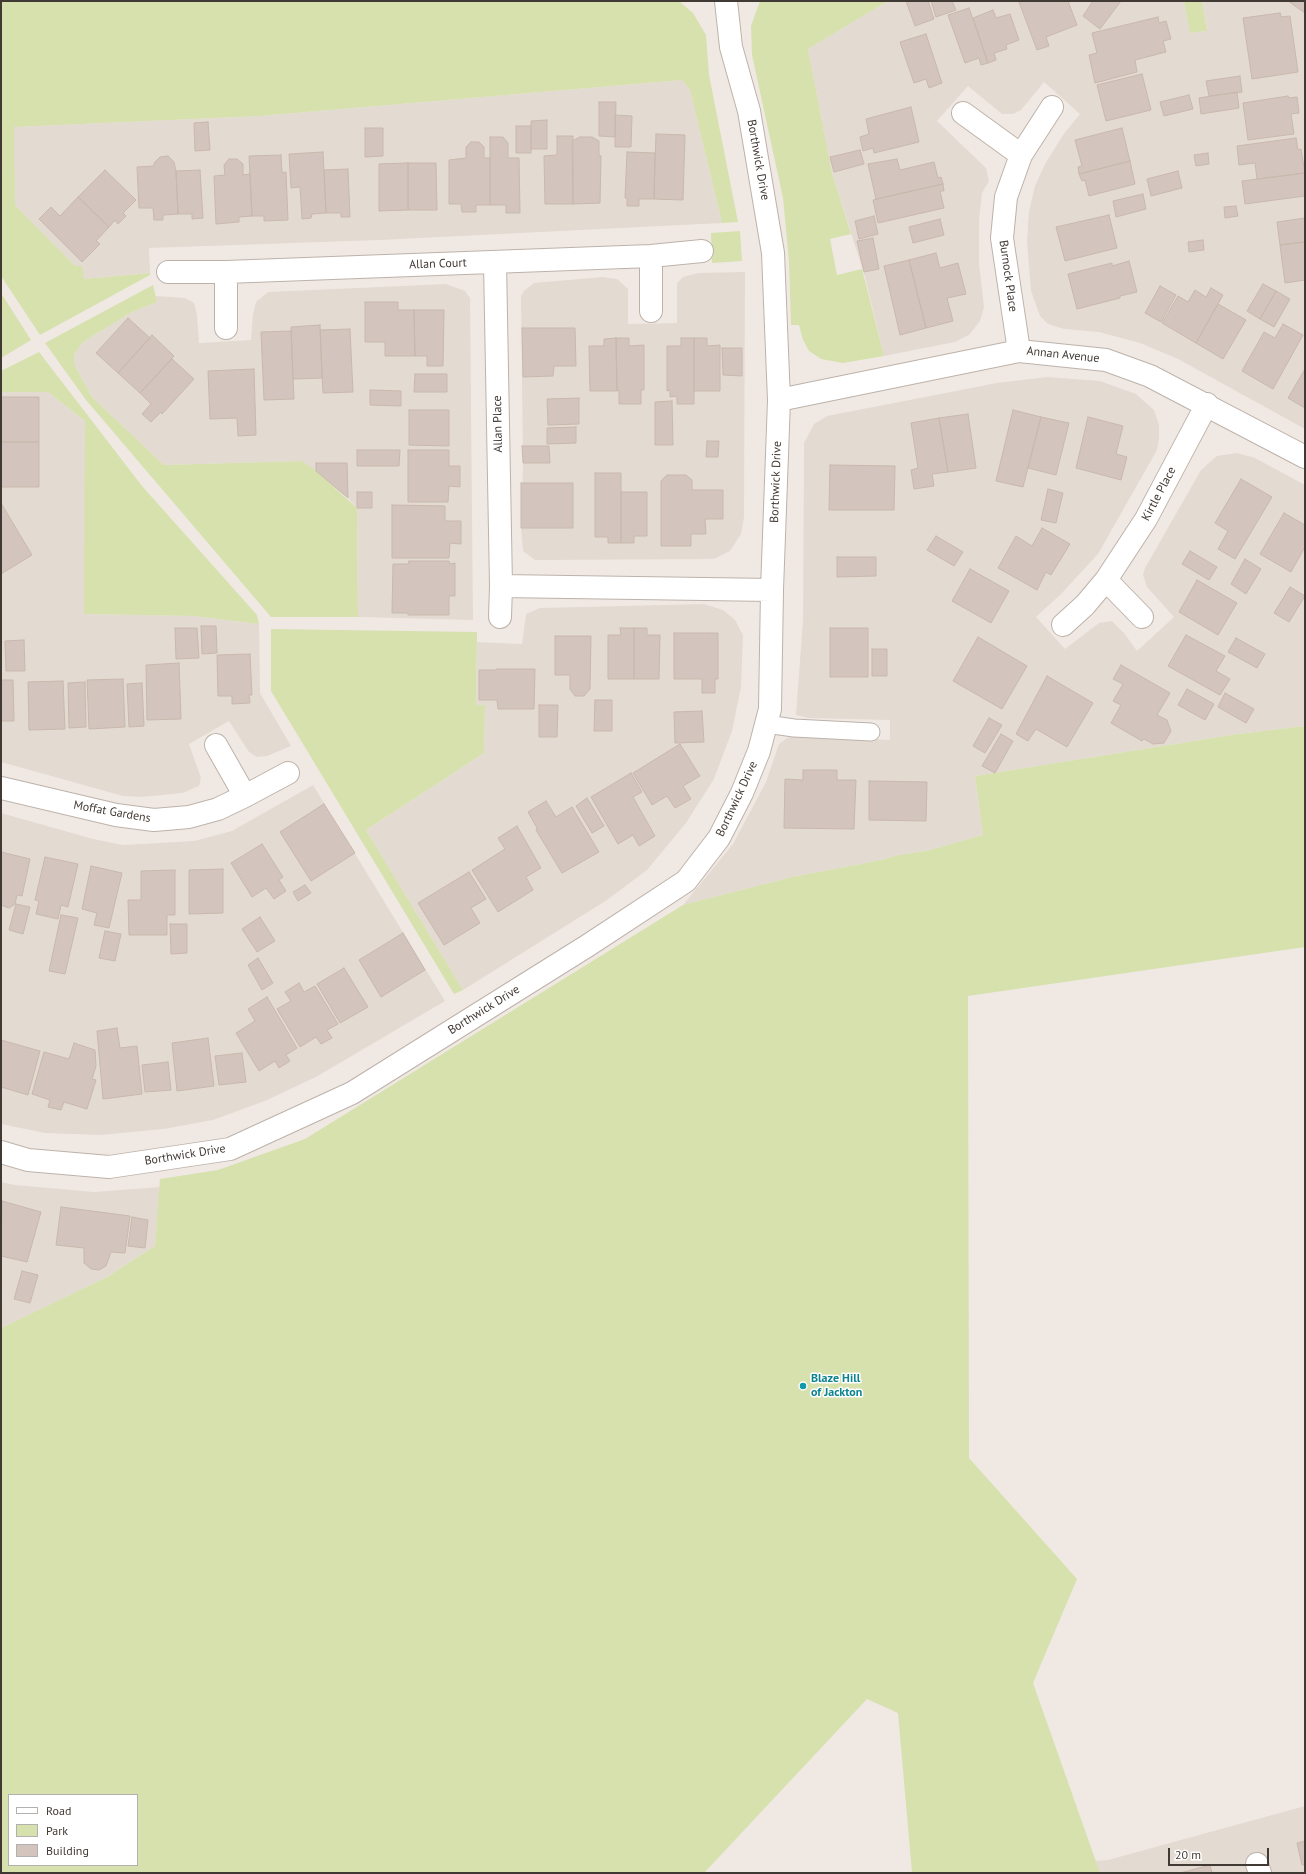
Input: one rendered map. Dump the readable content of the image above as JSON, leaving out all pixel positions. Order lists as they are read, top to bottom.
{
  "streets": {
    "street": [
      "Borthwick Drive",
      "Allan Court",
      "Burnock Place",
      "Annan Avenue",
      "Allan Place",
      "Kirtle Place",
      "Moffat Gardens"
    ]
  },
  "crossings": [
    ["Borthwick Drive", "Annan Avenue"],
    ["Allan Court", "Allan Place"],
    ["Burnock Place", "Annan Avenue"],
    ["Annan Avenue", "Kirtle Place"]
  ],
  "places": ["Blaze Hill of Jackton"],
  "legend": ["Road", "Park", "Building"],
  "scale_bar": "20 m"
}
